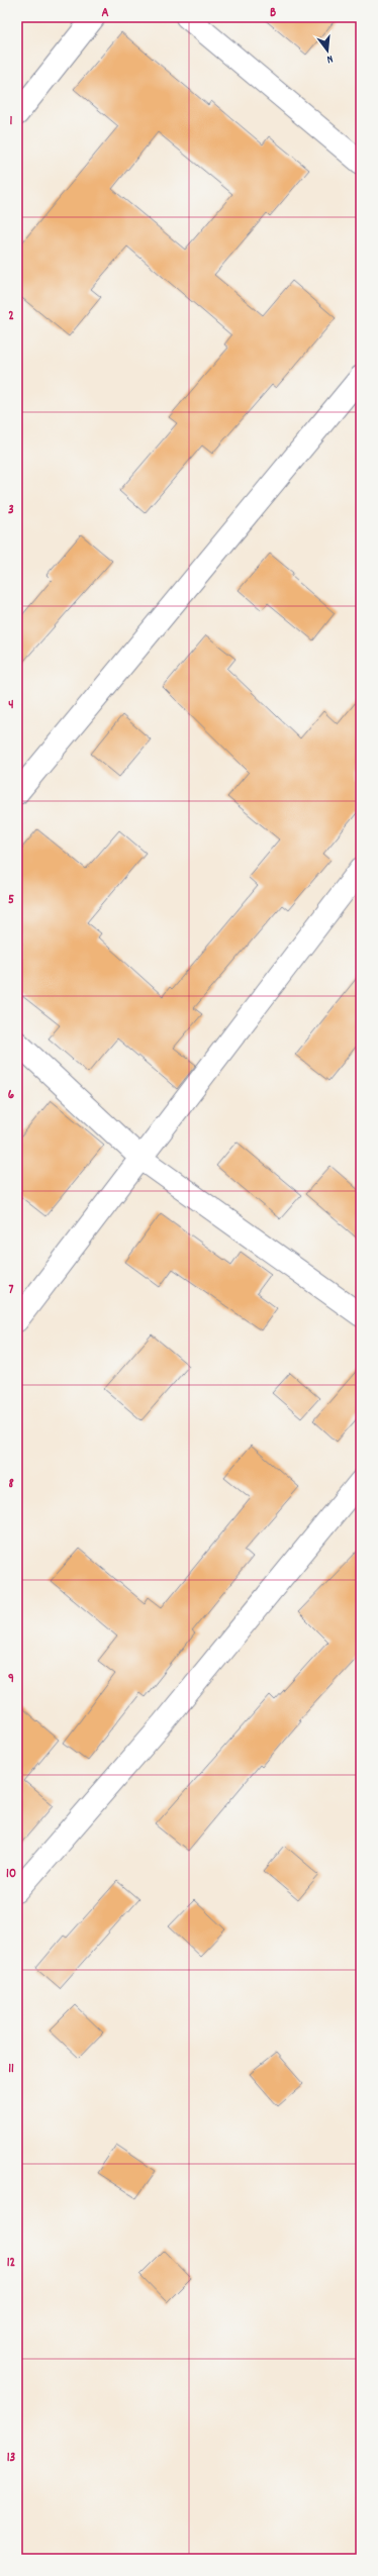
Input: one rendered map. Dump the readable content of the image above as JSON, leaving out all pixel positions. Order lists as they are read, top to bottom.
{
  "north": "bottom",
  "grid": {
    "columns": ["A", "B"],
    "rows": [
      "1",
      "2",
      "3",
      "4",
      "5",
      "6",
      "7",
      "8",
      "9",
      "10",
      "11",
      "12",
      "13"
    ]
  }
}
